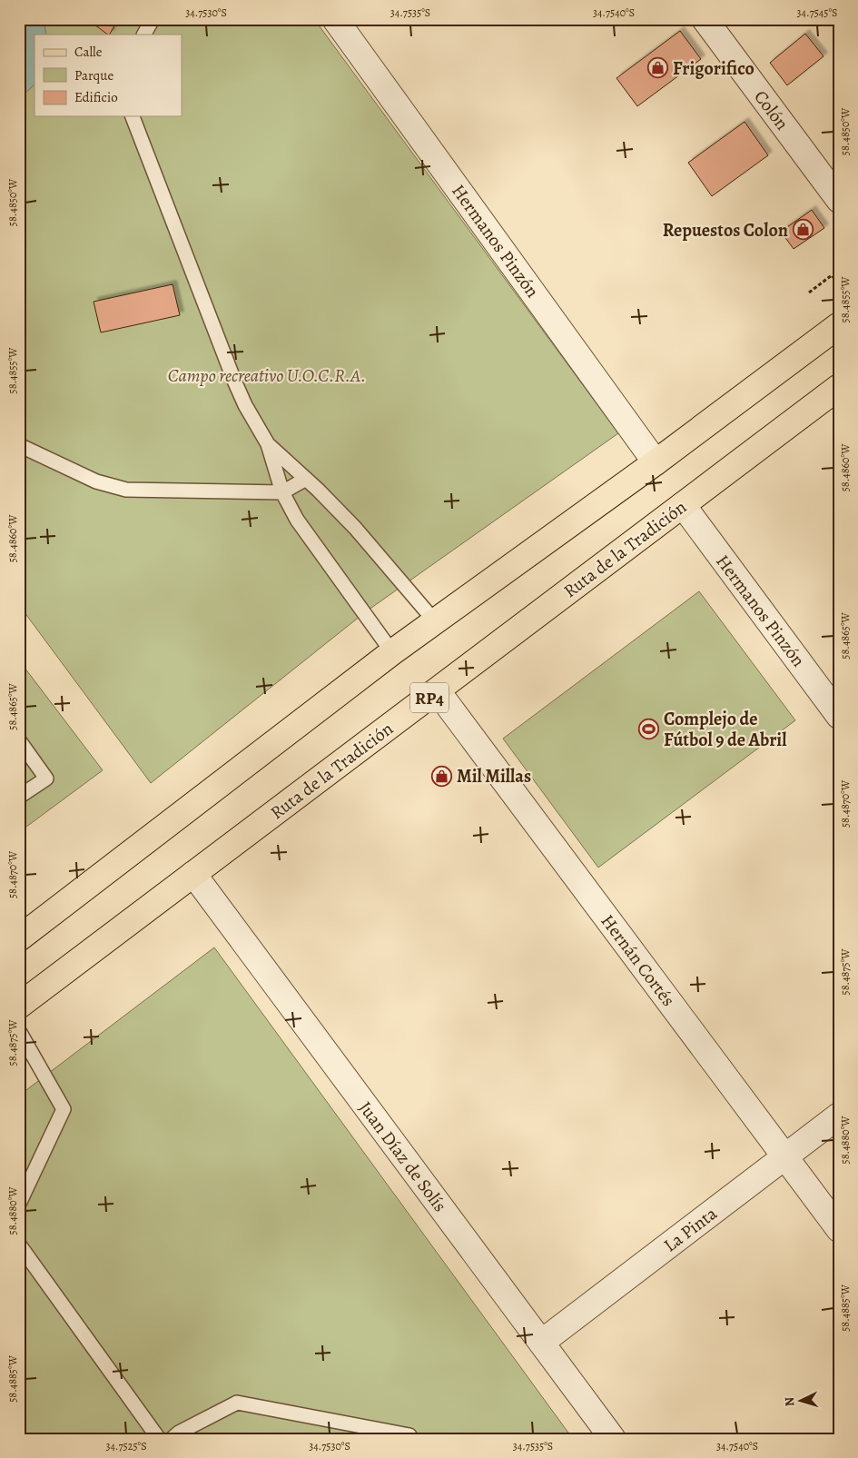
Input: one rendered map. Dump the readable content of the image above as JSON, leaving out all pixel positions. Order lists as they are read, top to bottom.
{
  "streets": {
    "main road": ["Ruta de la Tradición", "RP4"],
    "street": [
      "Colón",
      "Hermanos Pinzón",
      "Hernán Cortés",
      "Juan Díaz de Solís",
      "La Pinta"
    ]
  },
  "crossings": [
    ["Hermanos Pinzón", "Ruta de la Tradición"],
    ["Ruta de la Tradición", "Hernán Cortés"],
    ["Ruta de la Tradición", "Juan Díaz de Solís"],
    ["Hernán Cortés", "La Pinta"],
    ["Juan Díaz de Solís", "La Pinta"]
  ],
  "parks": ["Campo recreativo U.O.C.R.A."],
  "places": {
    "shop": ["Frigorifico", "Repuestos Colon", "Mil Millas"],
    "sports": ["Complejo de Fútbol 9 de Abril"]
  },
  "legend": ["Calle", "Parque", "Edificio"],
  "north": "left",
  "coordinates": [
    "34.7530°S",
    "34.7535°S",
    "34.7540°S",
    "34.7545°S",
    "58.4850°W",
    "58.4855°W",
    "58.4860°W",
    "58.4865°W",
    "58.4870°W",
    "58.4875°W",
    "58.4880°W",
    "58.4885°W",
    "34.7525°S"
  ]
}
